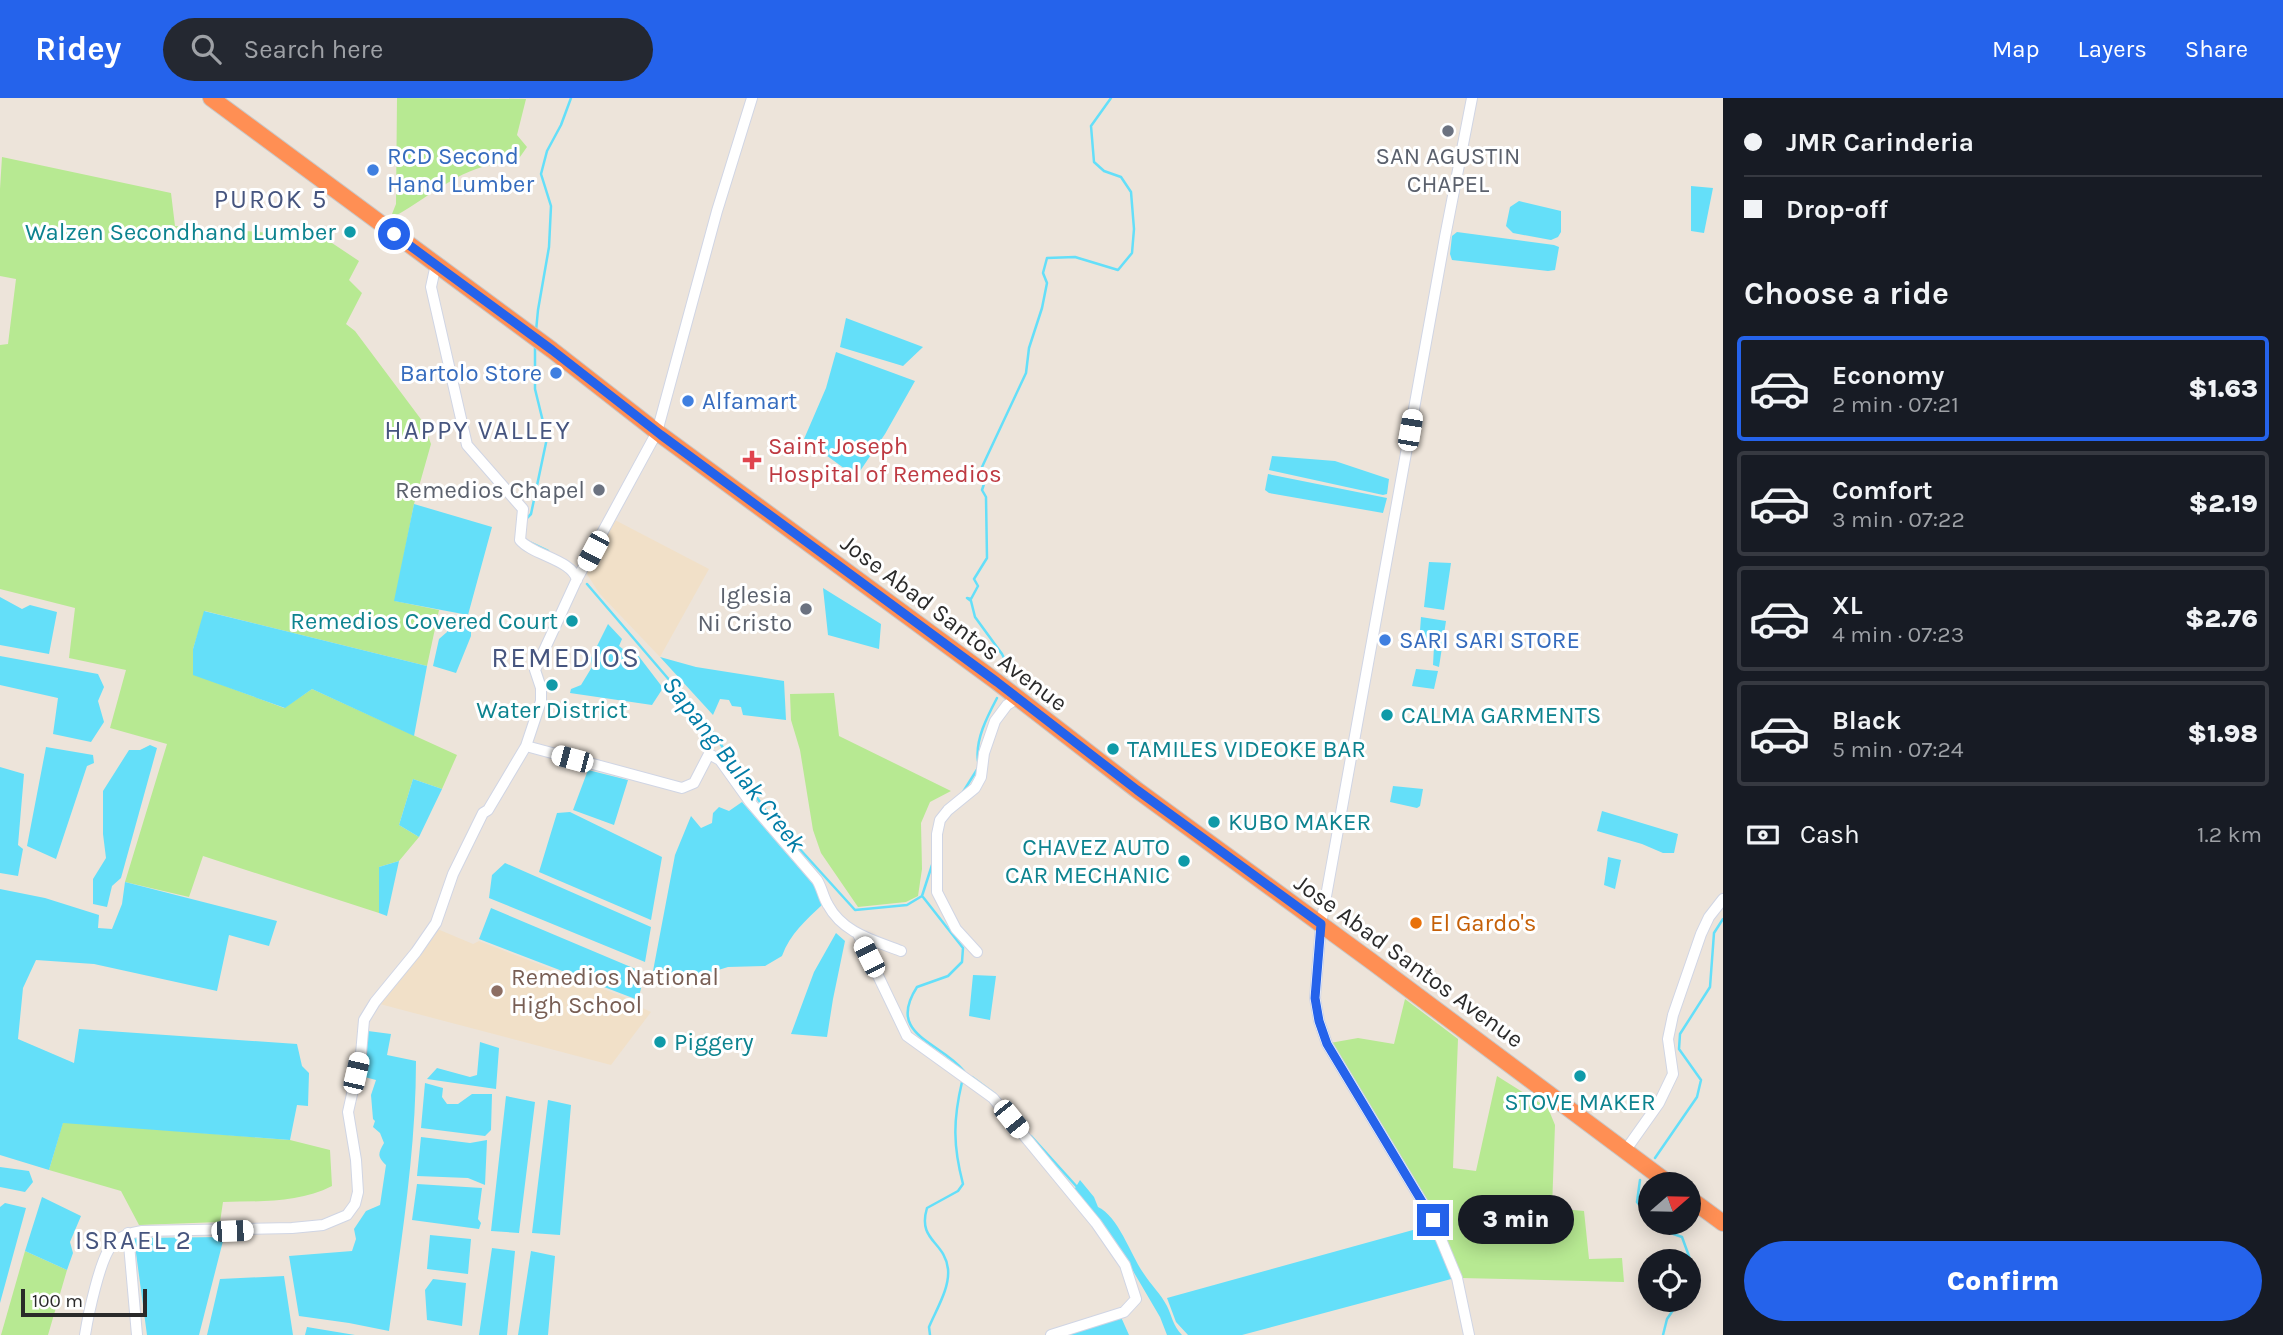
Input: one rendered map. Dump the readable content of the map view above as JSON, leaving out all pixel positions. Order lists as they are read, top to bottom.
{
  "streets": {
    "highway": ["Jose Abad Santos Avenue"]
  },
  "districts": [
    "PUROK 5",
    "HAPPY VALLEY",
    "REMEDIOS",
    "ISRAEL 2"
  ],
  "water": ["Sapang Bulak Creek"],
  "places": {
    "other": [
      "SAN AGUSTIN CHAPEL",
      "RCD Second Hand Lumber",
      "Walzen Secondhand Lumber",
      "Bartolo Store",
      "Alfamart",
      "Remedios Chapel",
      "Iglesia Ni Cristo",
      "Remedios Covered Court",
      "SARI SARI STORE",
      "Water District",
      "CALMA GARMENTS",
      "TAMILES VIDEOKE BAR",
      "KUBO MAKER",
      "CHAVEZ AUTO CAR MECHANIC",
      "El Gardo's",
      "Remedios National High School",
      "Piggery",
      "STOVE MAKER"
    ],
    "health": ["Saint Joseph Hospital of Remedios"]
  },
  "scale_bar": "100 m",
  "north": "right",
  "page": {
    "header": "Ridey",
    "search": "Search here",
    "nav": ["Map", "Layers", "Share"],
    "banner": ["JMR Carinderia", "Drop-off"],
    "heading": "Choose a ride",
    "list": [
      {
        "name": "Economy",
        "note": "2 min · 07:21",
        "value": "$1.63"
      },
      {
        "name": "Comfort",
        "note": "3 min · 07:22",
        "value": "$2.19"
      },
      {
        "name": "XL",
        "note": "4 min · 07:23",
        "value": "$2.76"
      },
      {
        "name": "Black",
        "note": "5 min · 07:24",
        "value": "$1.98"
      }
    ],
    "pay": ["Cash", "1.2 km"],
    "bubble": "3 min",
    "buttons": "Confirm",
    "scale": "100 m"
  }
}
